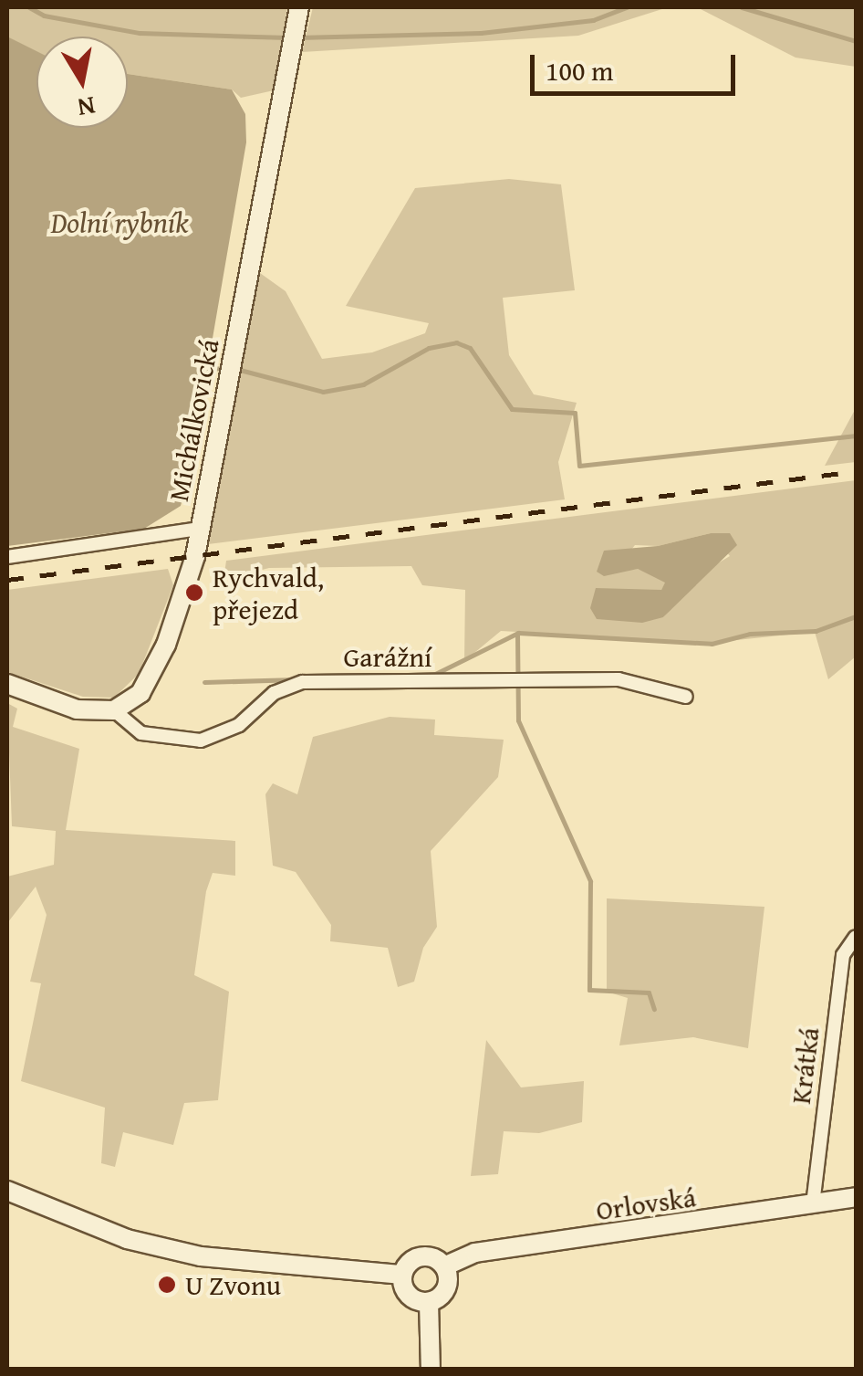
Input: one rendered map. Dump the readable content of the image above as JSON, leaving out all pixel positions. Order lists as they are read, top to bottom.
{
  "streets": {
    "main road": ["Michálkovická", "Orlovská"],
    "street": ["Garážní", "Krátká"]
  },
  "crossings": [
    ["Michálkovická", "Garážní"],
    ["Krátká", "Orlovská"]
  ],
  "water": ["Dolní rybník"],
  "places": ["Rychvald, přejezd", "U Zvonu"],
  "scale_bar": "100 m",
  "north": "bottom"
}
